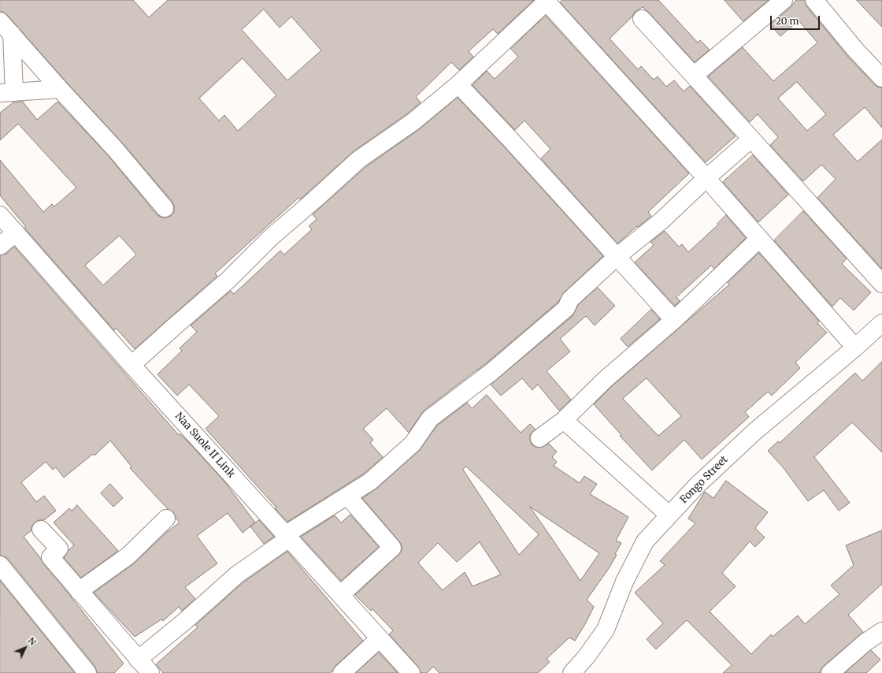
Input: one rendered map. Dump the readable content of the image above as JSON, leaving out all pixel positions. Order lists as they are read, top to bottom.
{
  "streets": {
    "street": ["Naa Suole II Link", "Fongo Street"]
  },
  "scale_bar": "20 m",
  "north": "top right"
}
